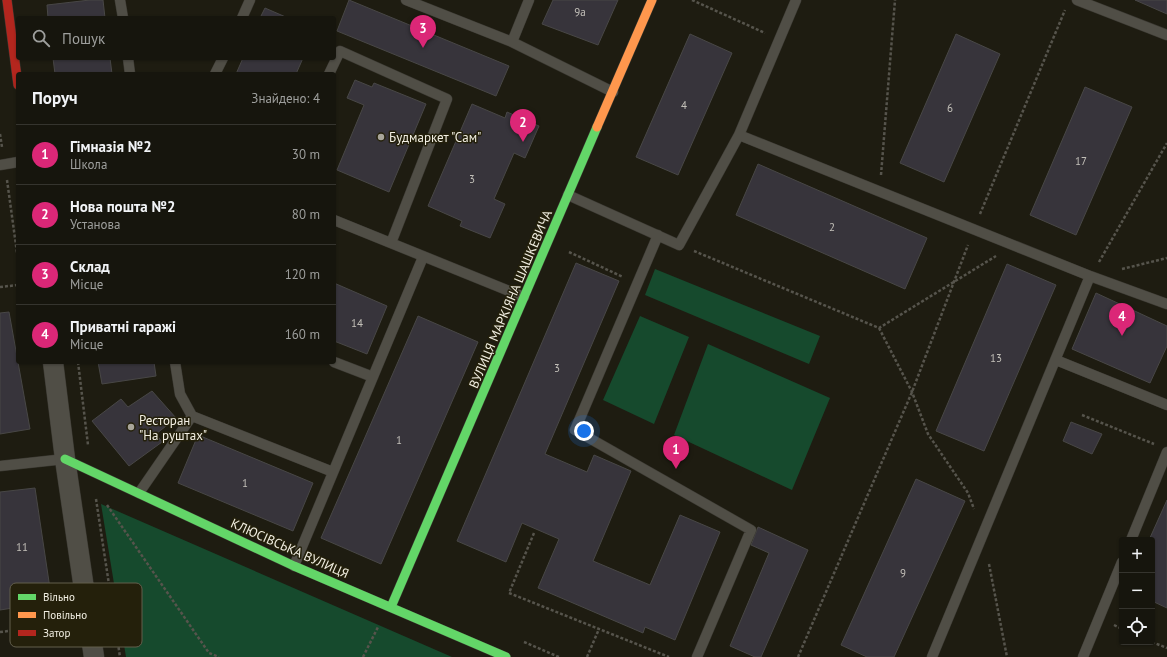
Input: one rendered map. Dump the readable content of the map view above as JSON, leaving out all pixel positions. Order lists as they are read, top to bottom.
{
  "streets": {
    "street": ["ВУЛИЦЯ МАРКІЯНА ШАШКЕВИЧА", "КЛЮСІВСЬКА ВУЛИЦЯ"]
  },
  "crossings": [
    ["ВУЛИЦЯ МАРКІЯНА ШАШКЕВИЧА", "КЛЮСІВСЬКА ВУЛИЦЯ"]
  ],
  "places": ["Будмаркет \"Сам\"", "Ресторан \"На руштах\""],
  "house_numbers": [
    "9а",
    "4",
    "6",
    "17",
    "3",
    "2",
    "14",
    "13",
    "3",
    "1",
    "1",
    "11",
    "9"
  ],
  "legend": ["Вільно", "Повільно", "Затор"],
  "page": {
    "pins": [
      "3",
      "2",
      "4",
      "1"
    ],
    "search": "Пошук",
    "heading": ["Поруч", "Знайдено: 4"],
    "list": [
      {
        "mark": "1",
        "name": "Гімназія №2",
        "note": "Школа",
        "value": "30 m"
      },
      {
        "mark": "2",
        "name": "Нова пошта №2",
        "note": "Установа",
        "value": "80 m"
      },
      {
        "mark": "3",
        "name": "Склад",
        "note": "Місце",
        "value": "120 m"
      },
      {
        "mark": "4",
        "name": "Приватні гаражі",
        "note": "Місце",
        "value": "160 m"
      }
    ],
    "map_buttons": ["+", "−"]
  }
}
